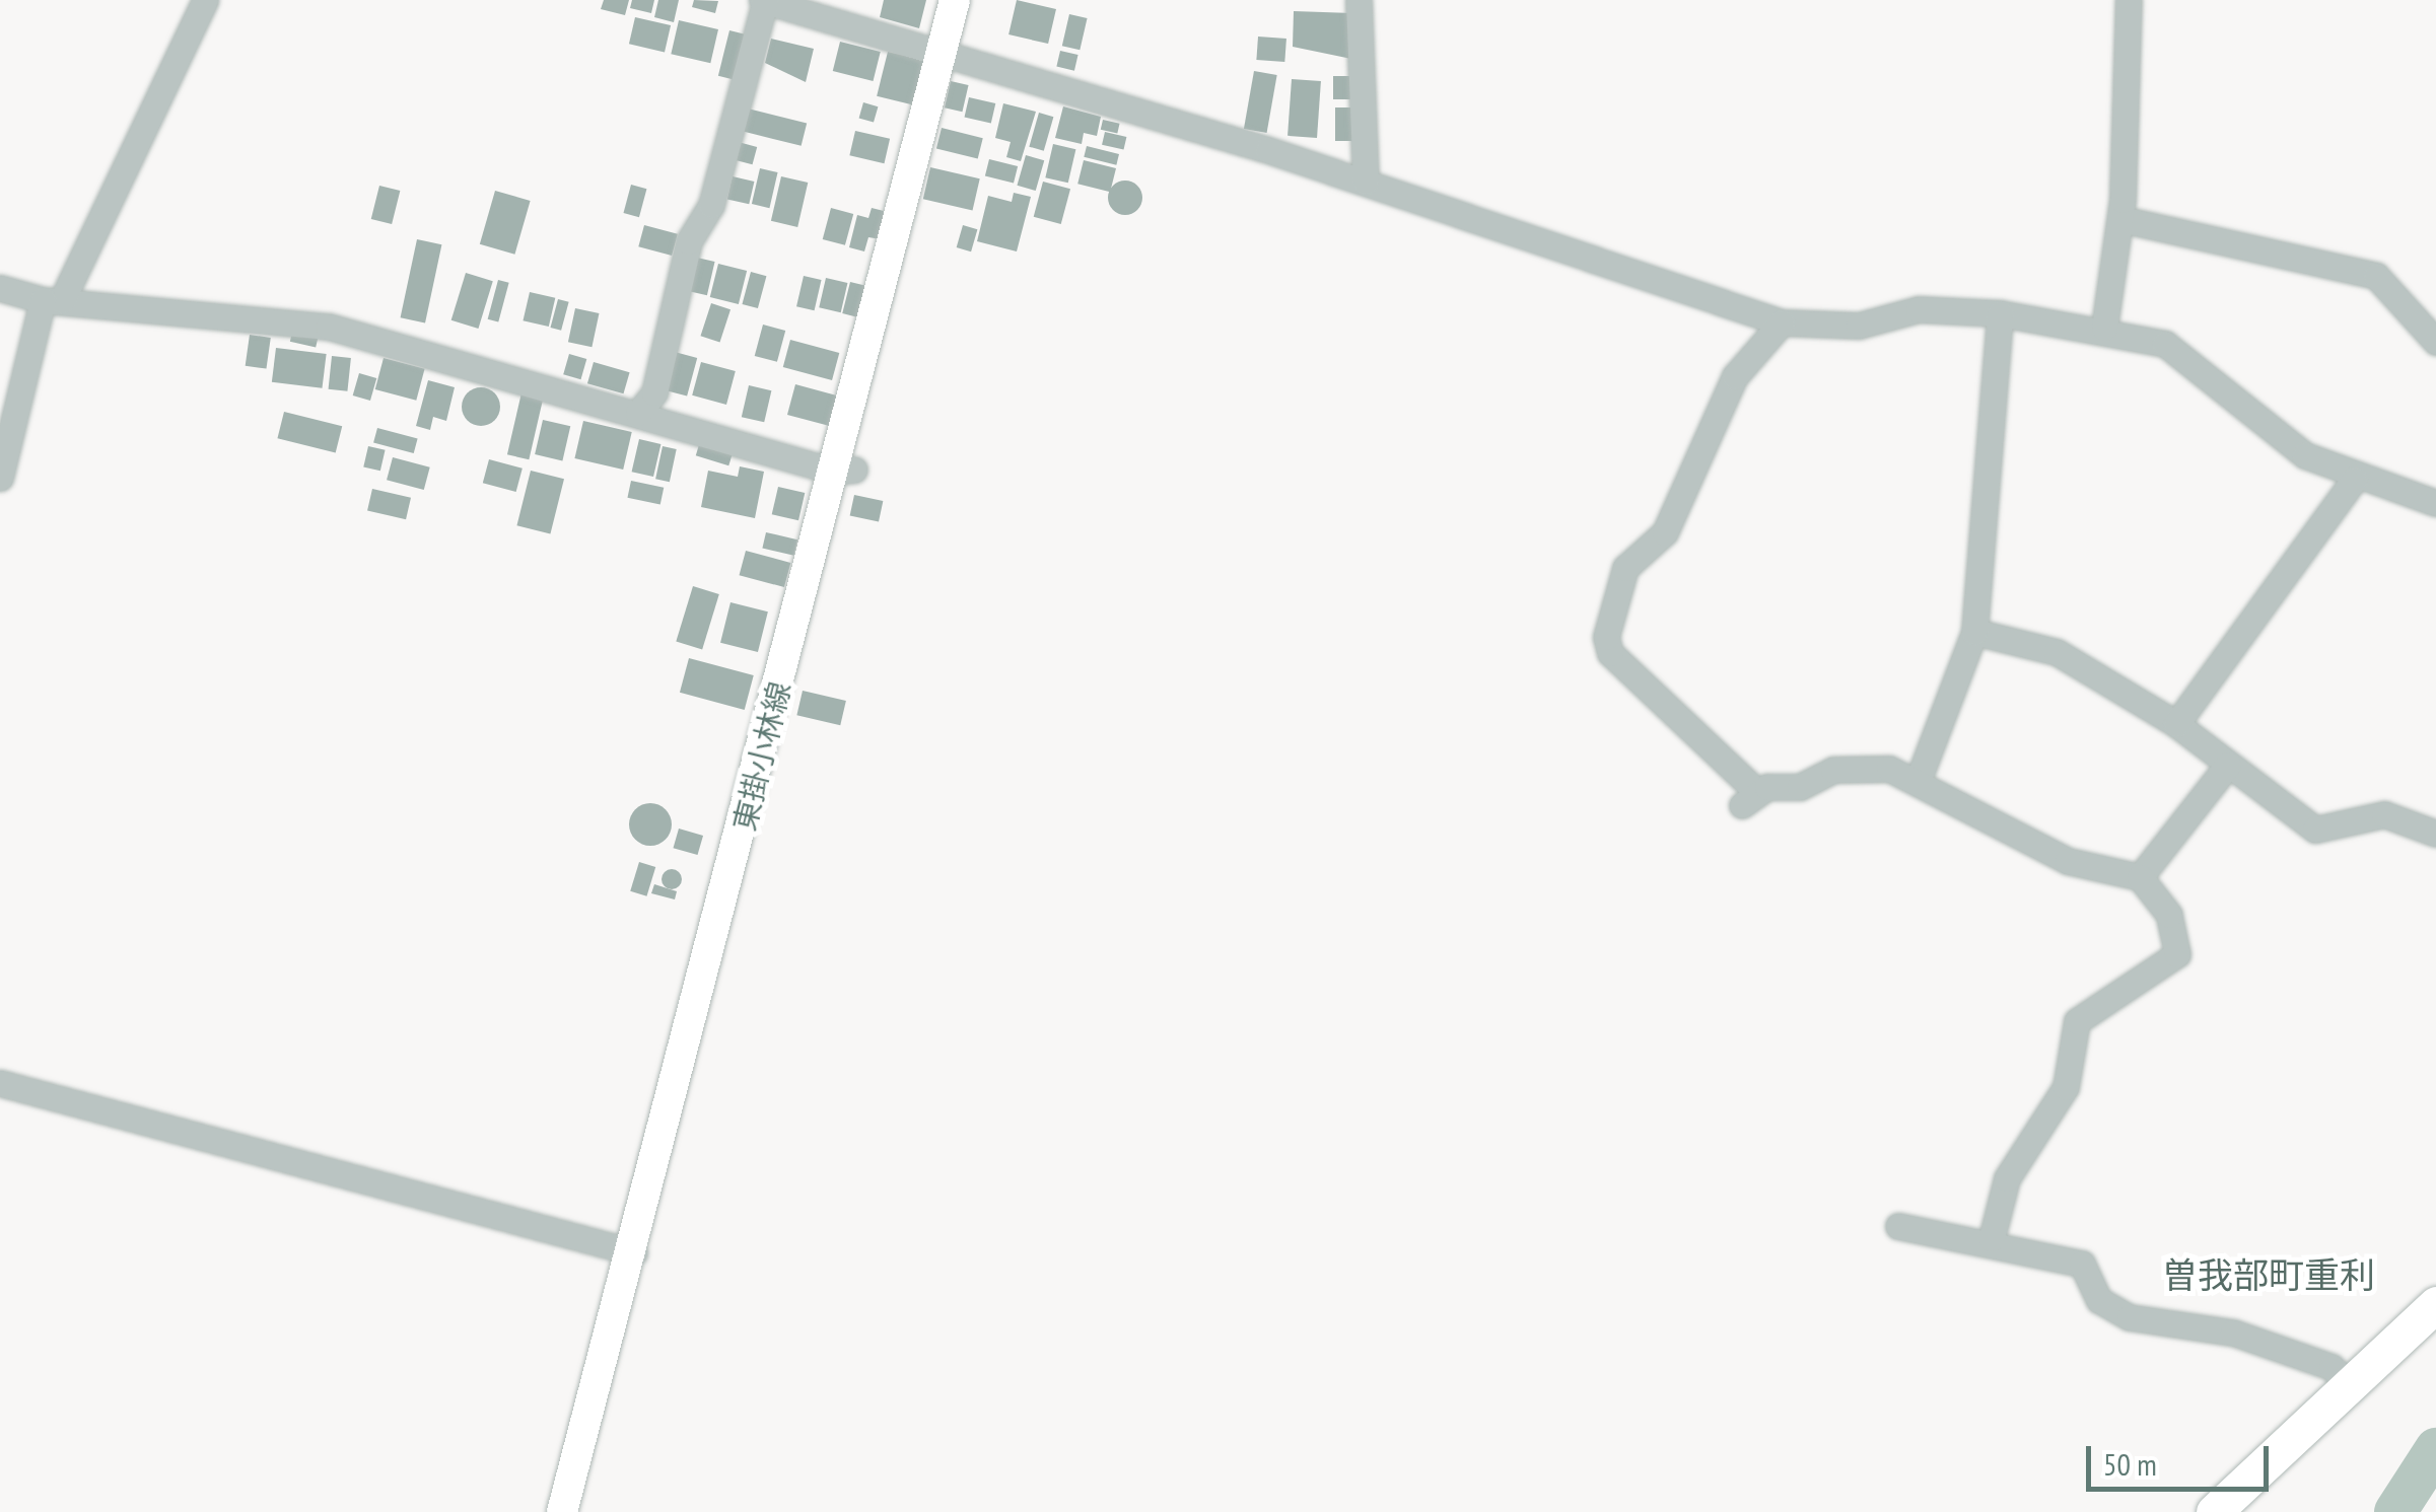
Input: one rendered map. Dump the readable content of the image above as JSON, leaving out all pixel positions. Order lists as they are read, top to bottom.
{
  "streets": {
    "main road": ["東掛小林線"]
  },
  "districts": ["曽我部町重利"],
  "scale_bar": "50 m"
}
